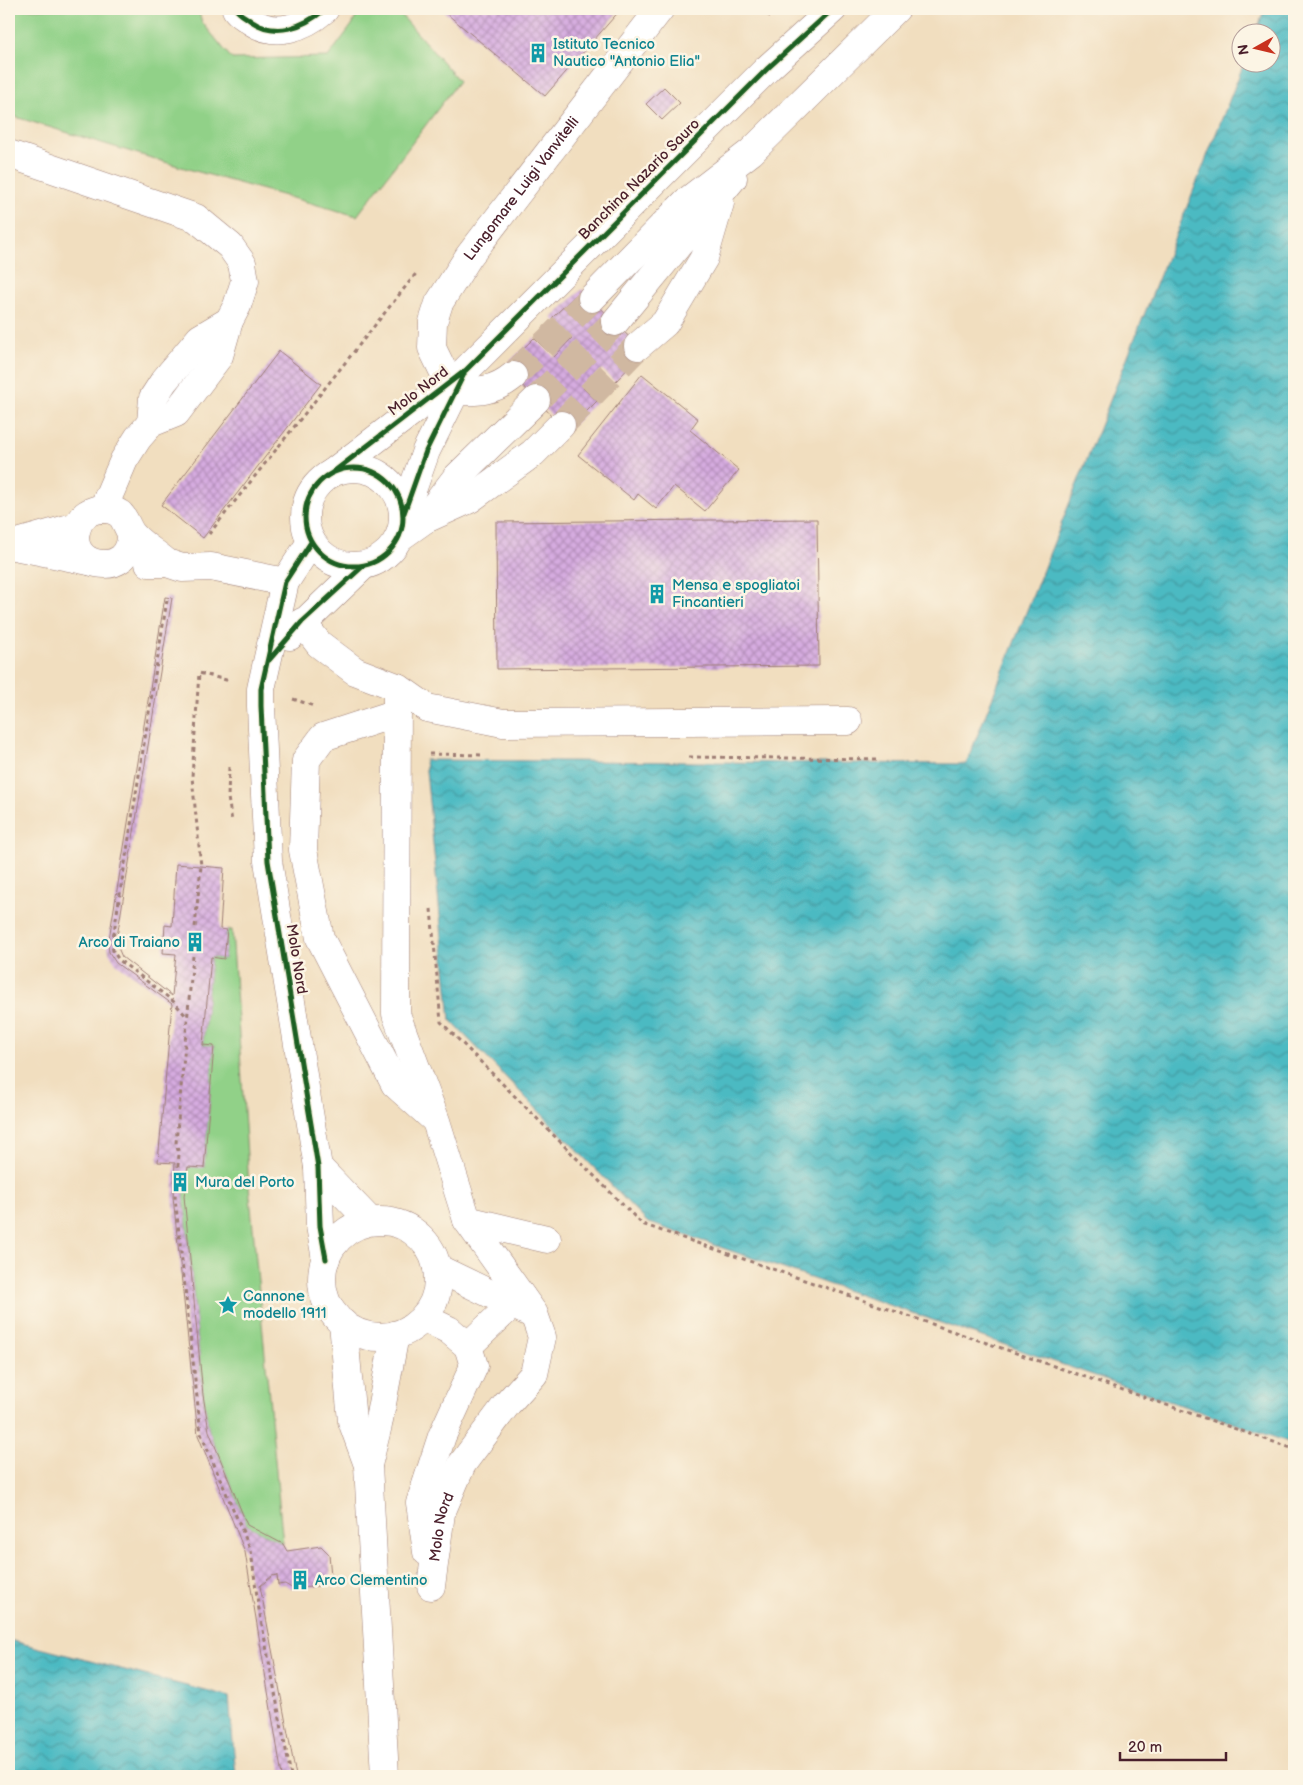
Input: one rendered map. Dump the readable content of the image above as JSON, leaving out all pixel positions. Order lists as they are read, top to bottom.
{
  "streets": {
    "street": ["Banchina Nazario Sauro", "Lungomare Luigi Vanvitelli", "Molo Nord"]
  },
  "crossings": [
    ["Banchina Nazario Sauro", "Lungomare Luigi Vanvitelli"],
    ["Banchina Nazario Sauro", "Molo Nord"],
    ["Lungomare Luigi Vanvitelli", "Molo Nord"]
  ],
  "places": {
    "building": [
      "Istituto Tecnico Nautico \"Antonio Elia\"",
      "Mensa e spogliatoi Fincantieri",
      "Arco di Traiano",
      "Mura del Porto",
      "Arco Clementino"
    ],
    "place": ["Cannone modello 1911"]
  },
  "scale_bar": "20 m",
  "north": "left"
}
